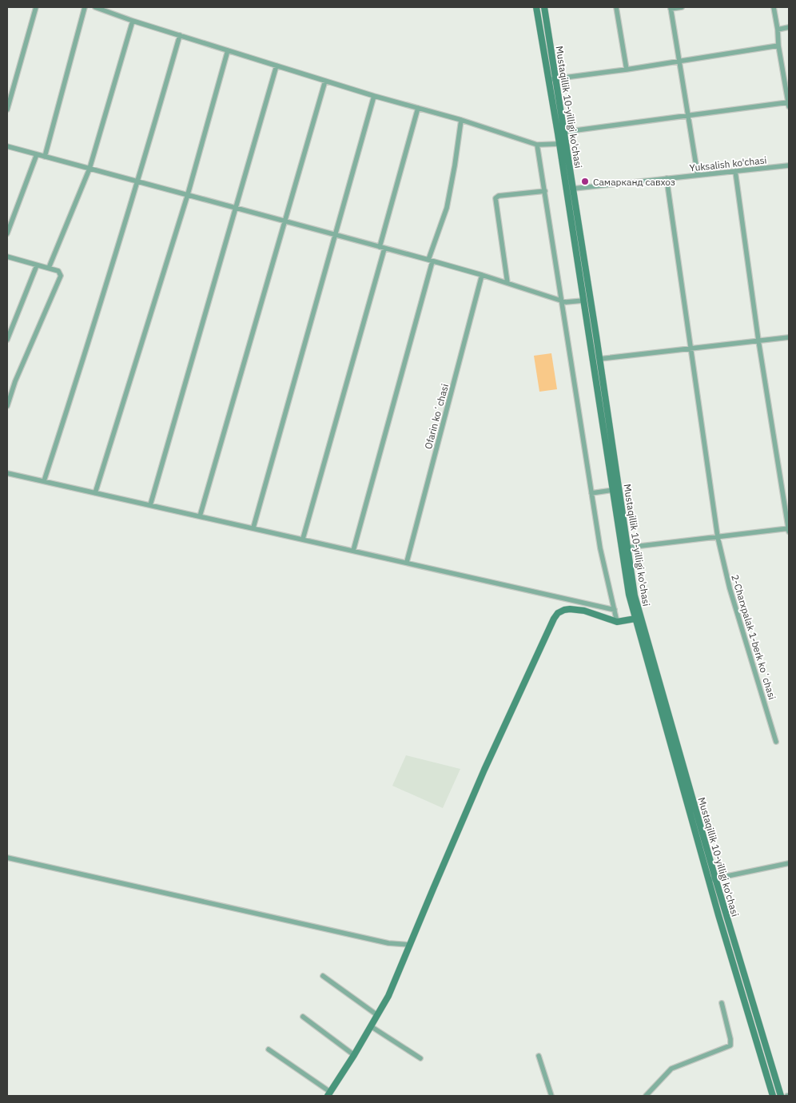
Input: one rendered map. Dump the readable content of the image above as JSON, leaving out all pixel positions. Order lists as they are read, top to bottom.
{
  "streets": {
    "main road": ["Mustaqillik 10-yilligi ko'chasi"],
    "street": ["Yuksalish ko'chasi", "Ofarin koʻchasi", "2-Charxpalak 1-berk koʻchasi"]
  },
  "crossings": [
    ["Mustaqillik 10-yilligi ko'chasi", "Yuksalish ko'chasi"],
    ["Yuksalish ko'chasi", "2-Charxpalak 1-berk koʻchasi"]
  ],
  "places": ["Самарканд савхоз"]
}
